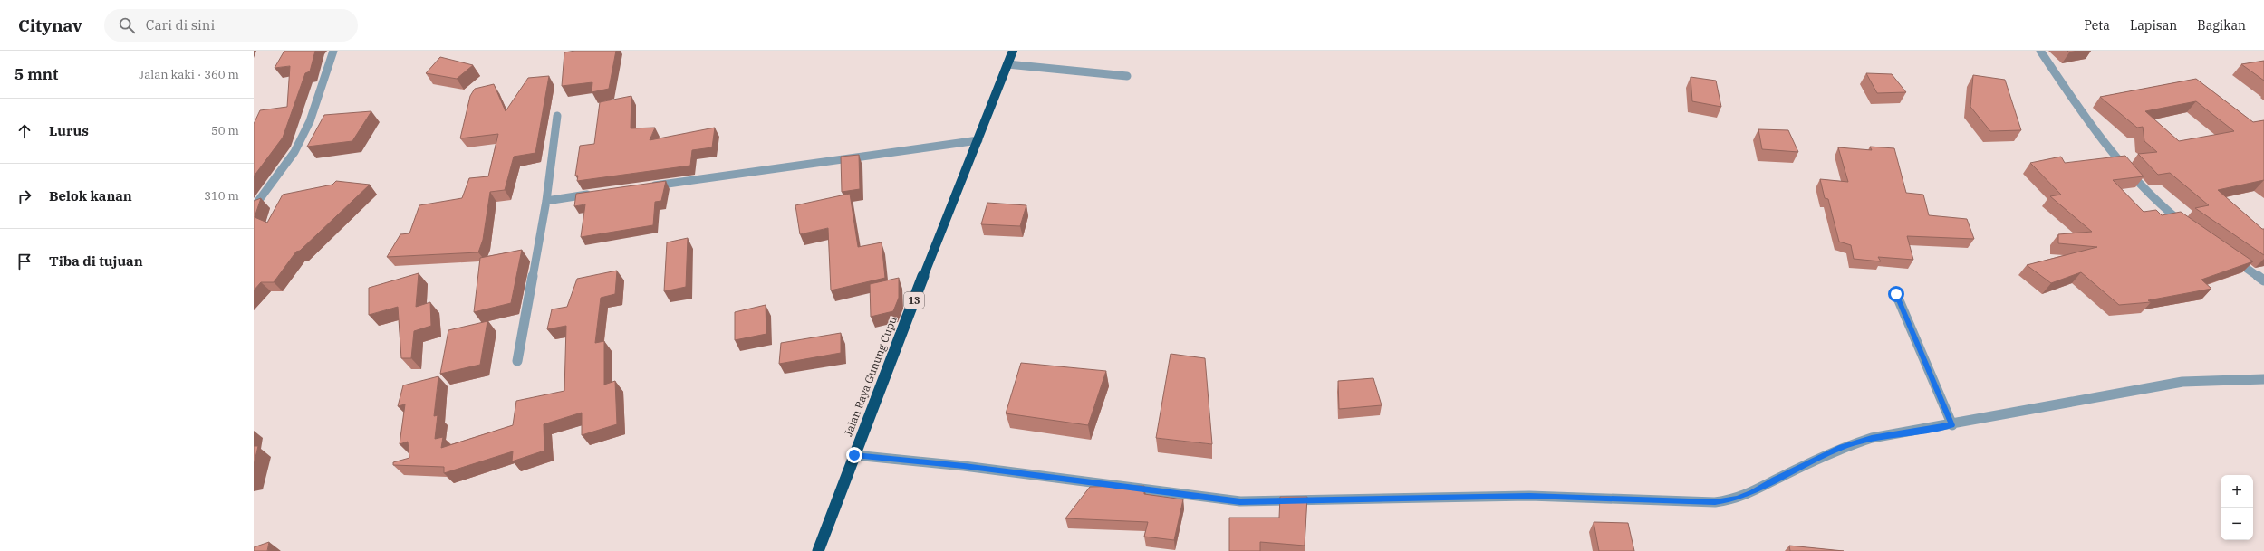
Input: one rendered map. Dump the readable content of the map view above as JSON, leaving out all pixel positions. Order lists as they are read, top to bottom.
{
  "streets": {
    "highway": ["13", "Jalan Raya Gunung Cupu"]
  },
  "page": {
    "header": "Citynav",
    "search": "Cari di sini",
    "nav": ["Peta", "Lapisan", "Bagikan"],
    "heading": ["5 mnt", "Jalan kaki · 360 m"],
    "list": [
      ["Lurus", "50 m"],
      ["Belok kanan", "310 m"],
      "Tiba di tujuan"
    ],
    "map_buttons": ["+", "−"]
  }
}
